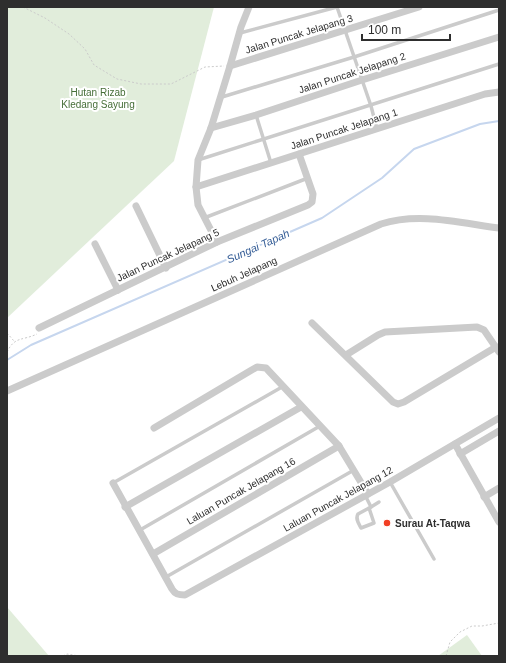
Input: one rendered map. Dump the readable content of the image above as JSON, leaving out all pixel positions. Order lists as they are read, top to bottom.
{
  "streets": {
    "street": [
      "Jalan Puncak Jelapang 3",
      "Jalan Puncak Jelapang 2",
      "Jalan Puncak Jelapang 1",
      "Jalan Puncak Jelapang 5",
      "Lebuh Jelapang",
      "Laluan Puncak Jelapang 16",
      "Laluan Puncak Jelapang 12"
    ]
  },
  "water": ["Sungai Tapah"],
  "parks": ["Hutan Rizab Kledang Sayung"],
  "places": ["Surau At-Taqwa"],
  "scale_bar": "100 m"
}
